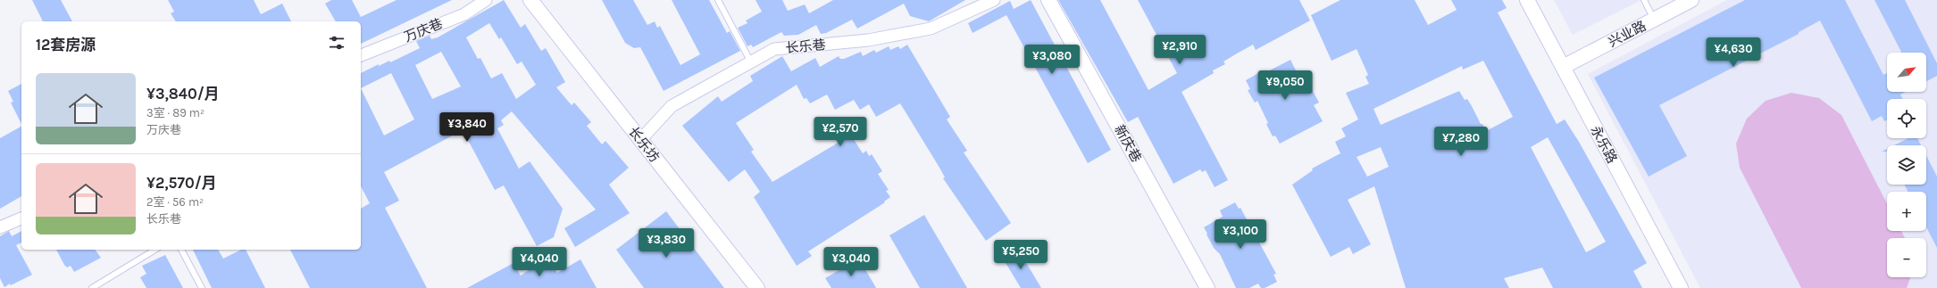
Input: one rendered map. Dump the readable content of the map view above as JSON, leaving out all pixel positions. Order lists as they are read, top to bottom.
{
  "streets": {
    "street": [
      "万庆巷",
      "兴业路",
      "长乐巷",
      "新庆巷",
      "长乐坊",
      "永乐路"
    ]
  },
  "crossings": [
    ["兴业路", "永乐路"],
    ["长乐巷", "长乐坊"]
  ],
  "north": "top right",
  "page": {
    "heading": "12套房源",
    "price": [
      "¥2,910",
      "¥4,630",
      "¥3,080",
      "¥9,050",
      "¥3,840",
      "¥2,570",
      "¥7,280",
      "¥3,100",
      "¥3,830",
      "¥5,250",
      "¥4,040",
      "¥3,040"
    ],
    "map_buttons": ["+", "−"],
    "list": [
      {
        "name": "¥3,840/月",
        "note": "3室 · 89 m² · 万庆巷"
      },
      {
        "name": "¥2,570/月",
        "note": "2室 · 56 m² · 长乐巷"
      }
    ]
  }
}
